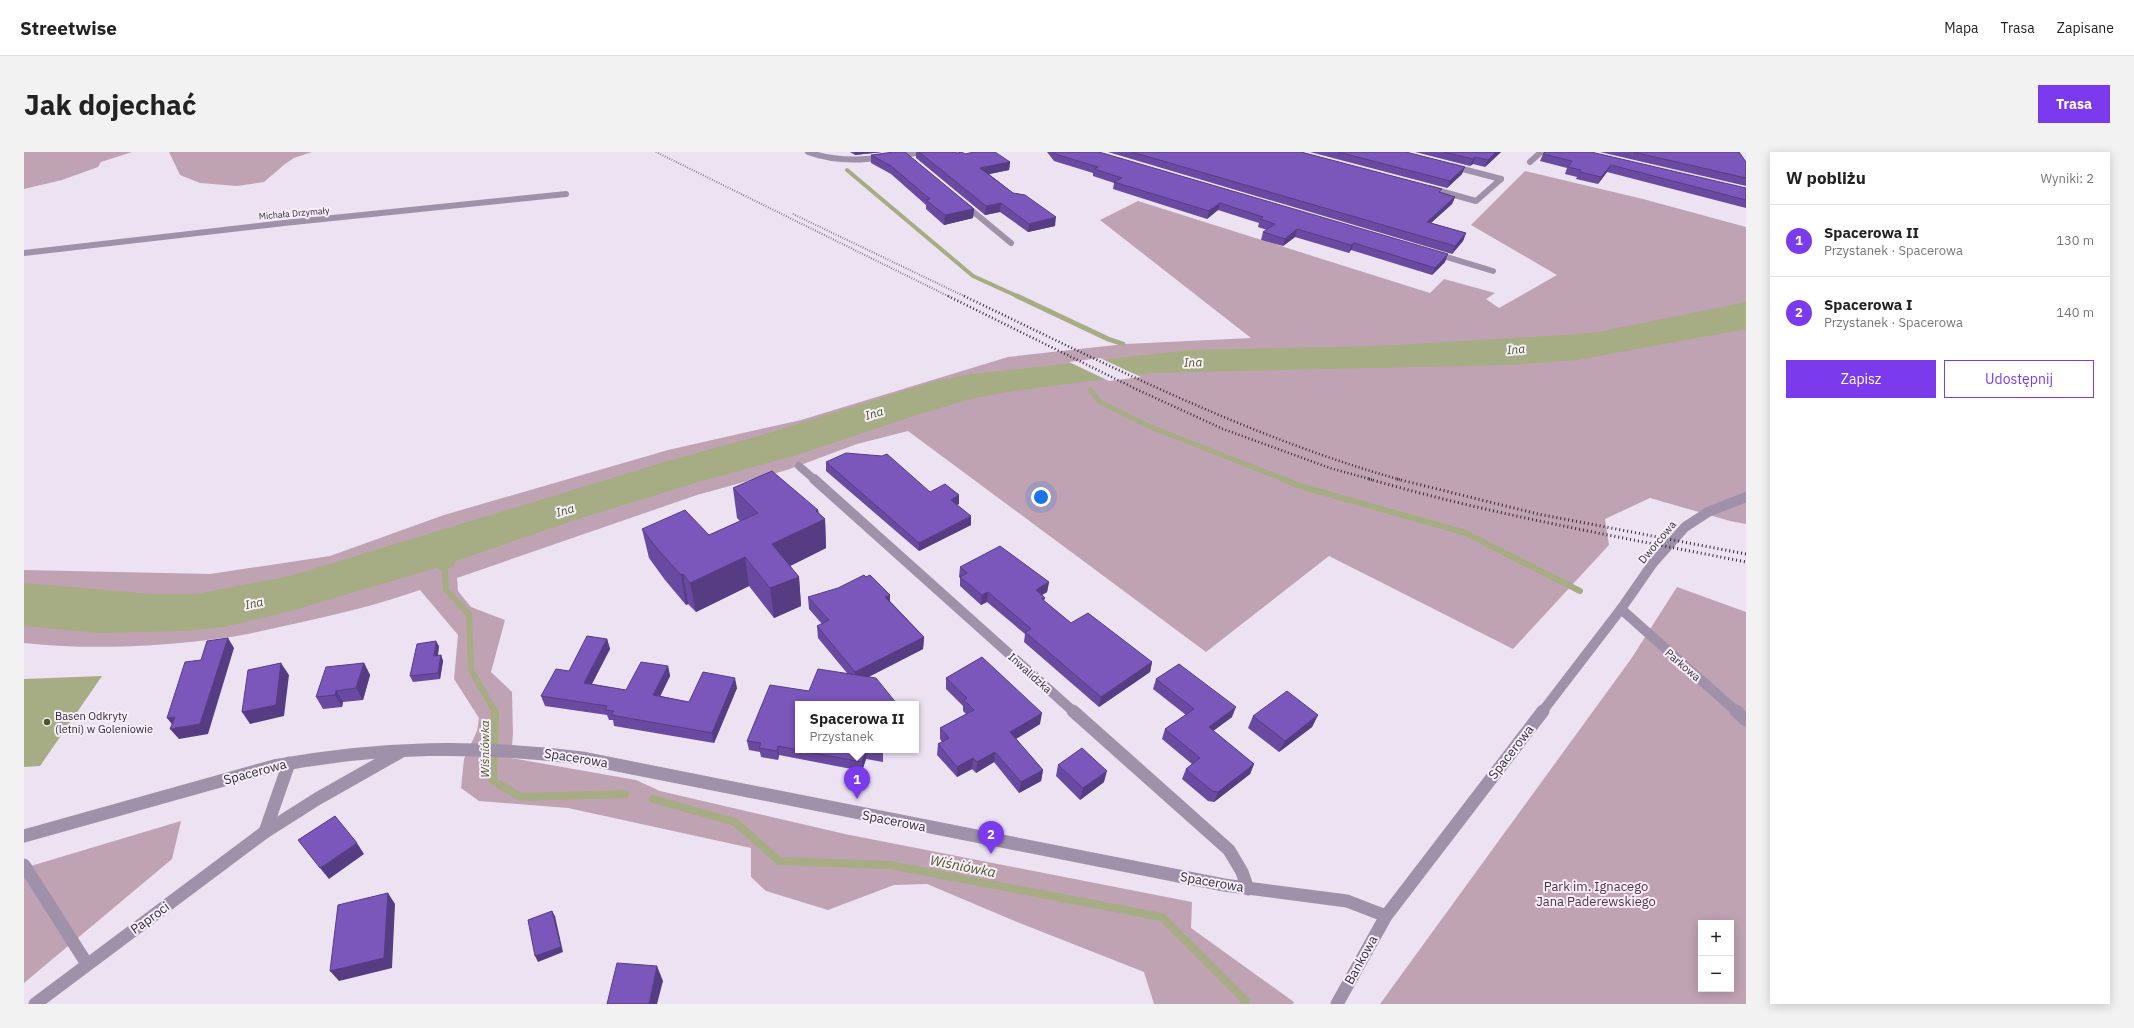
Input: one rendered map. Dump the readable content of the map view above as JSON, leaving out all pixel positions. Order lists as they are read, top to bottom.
{
  "streets": {
    "street": [
      "Michała Drzymały",
      "Dworcowa",
      "Parkowa",
      "Inwalidzka",
      "Spacerowa",
      "Paproci",
      "Bankowa"
    ]
  },
  "crossings": [
    ["Dworcowa", "Parkowa"],
    ["Dworcowa", "Spacerowa"],
    ["Parkowa", "Spacerowa"],
    ["Inwalidzka", "Spacerowa"],
    ["Spacerowa", "Paproci"],
    ["Spacerowa", "Bankowa"]
  ],
  "water": ["Ina", "Wiśniówka"],
  "parks": ["Park im. Ignacego Jana Paderewskiego"],
  "places": ["Basen Odkryty (letni) w Goleniowie"],
  "page": {
    "header": "Streetwise",
    "nav": ["Mapa", "Trasa", "Zapisane"],
    "buttons": [
      "Trasa",
      ["Zapisz", "Udostępnij"]
    ],
    "title": "Jak dojechać",
    "heading": ["W pobliżu", "Wyniki: 2"],
    "list": [
      {
        "mark": "1",
        "name": "Spacerowa II",
        "note": "Przystanek · Spacerowa",
        "value": "130 m"
      },
      {
        "mark": "2",
        "name": "Spacerowa I",
        "note": "Przystanek · Spacerowa",
        "value": "140 m"
      }
    ],
    "popup": ["Spacerowa II", "Przystanek"],
    "pins": ["1", "2"],
    "map_buttons": ["+", "−"]
  }
}
